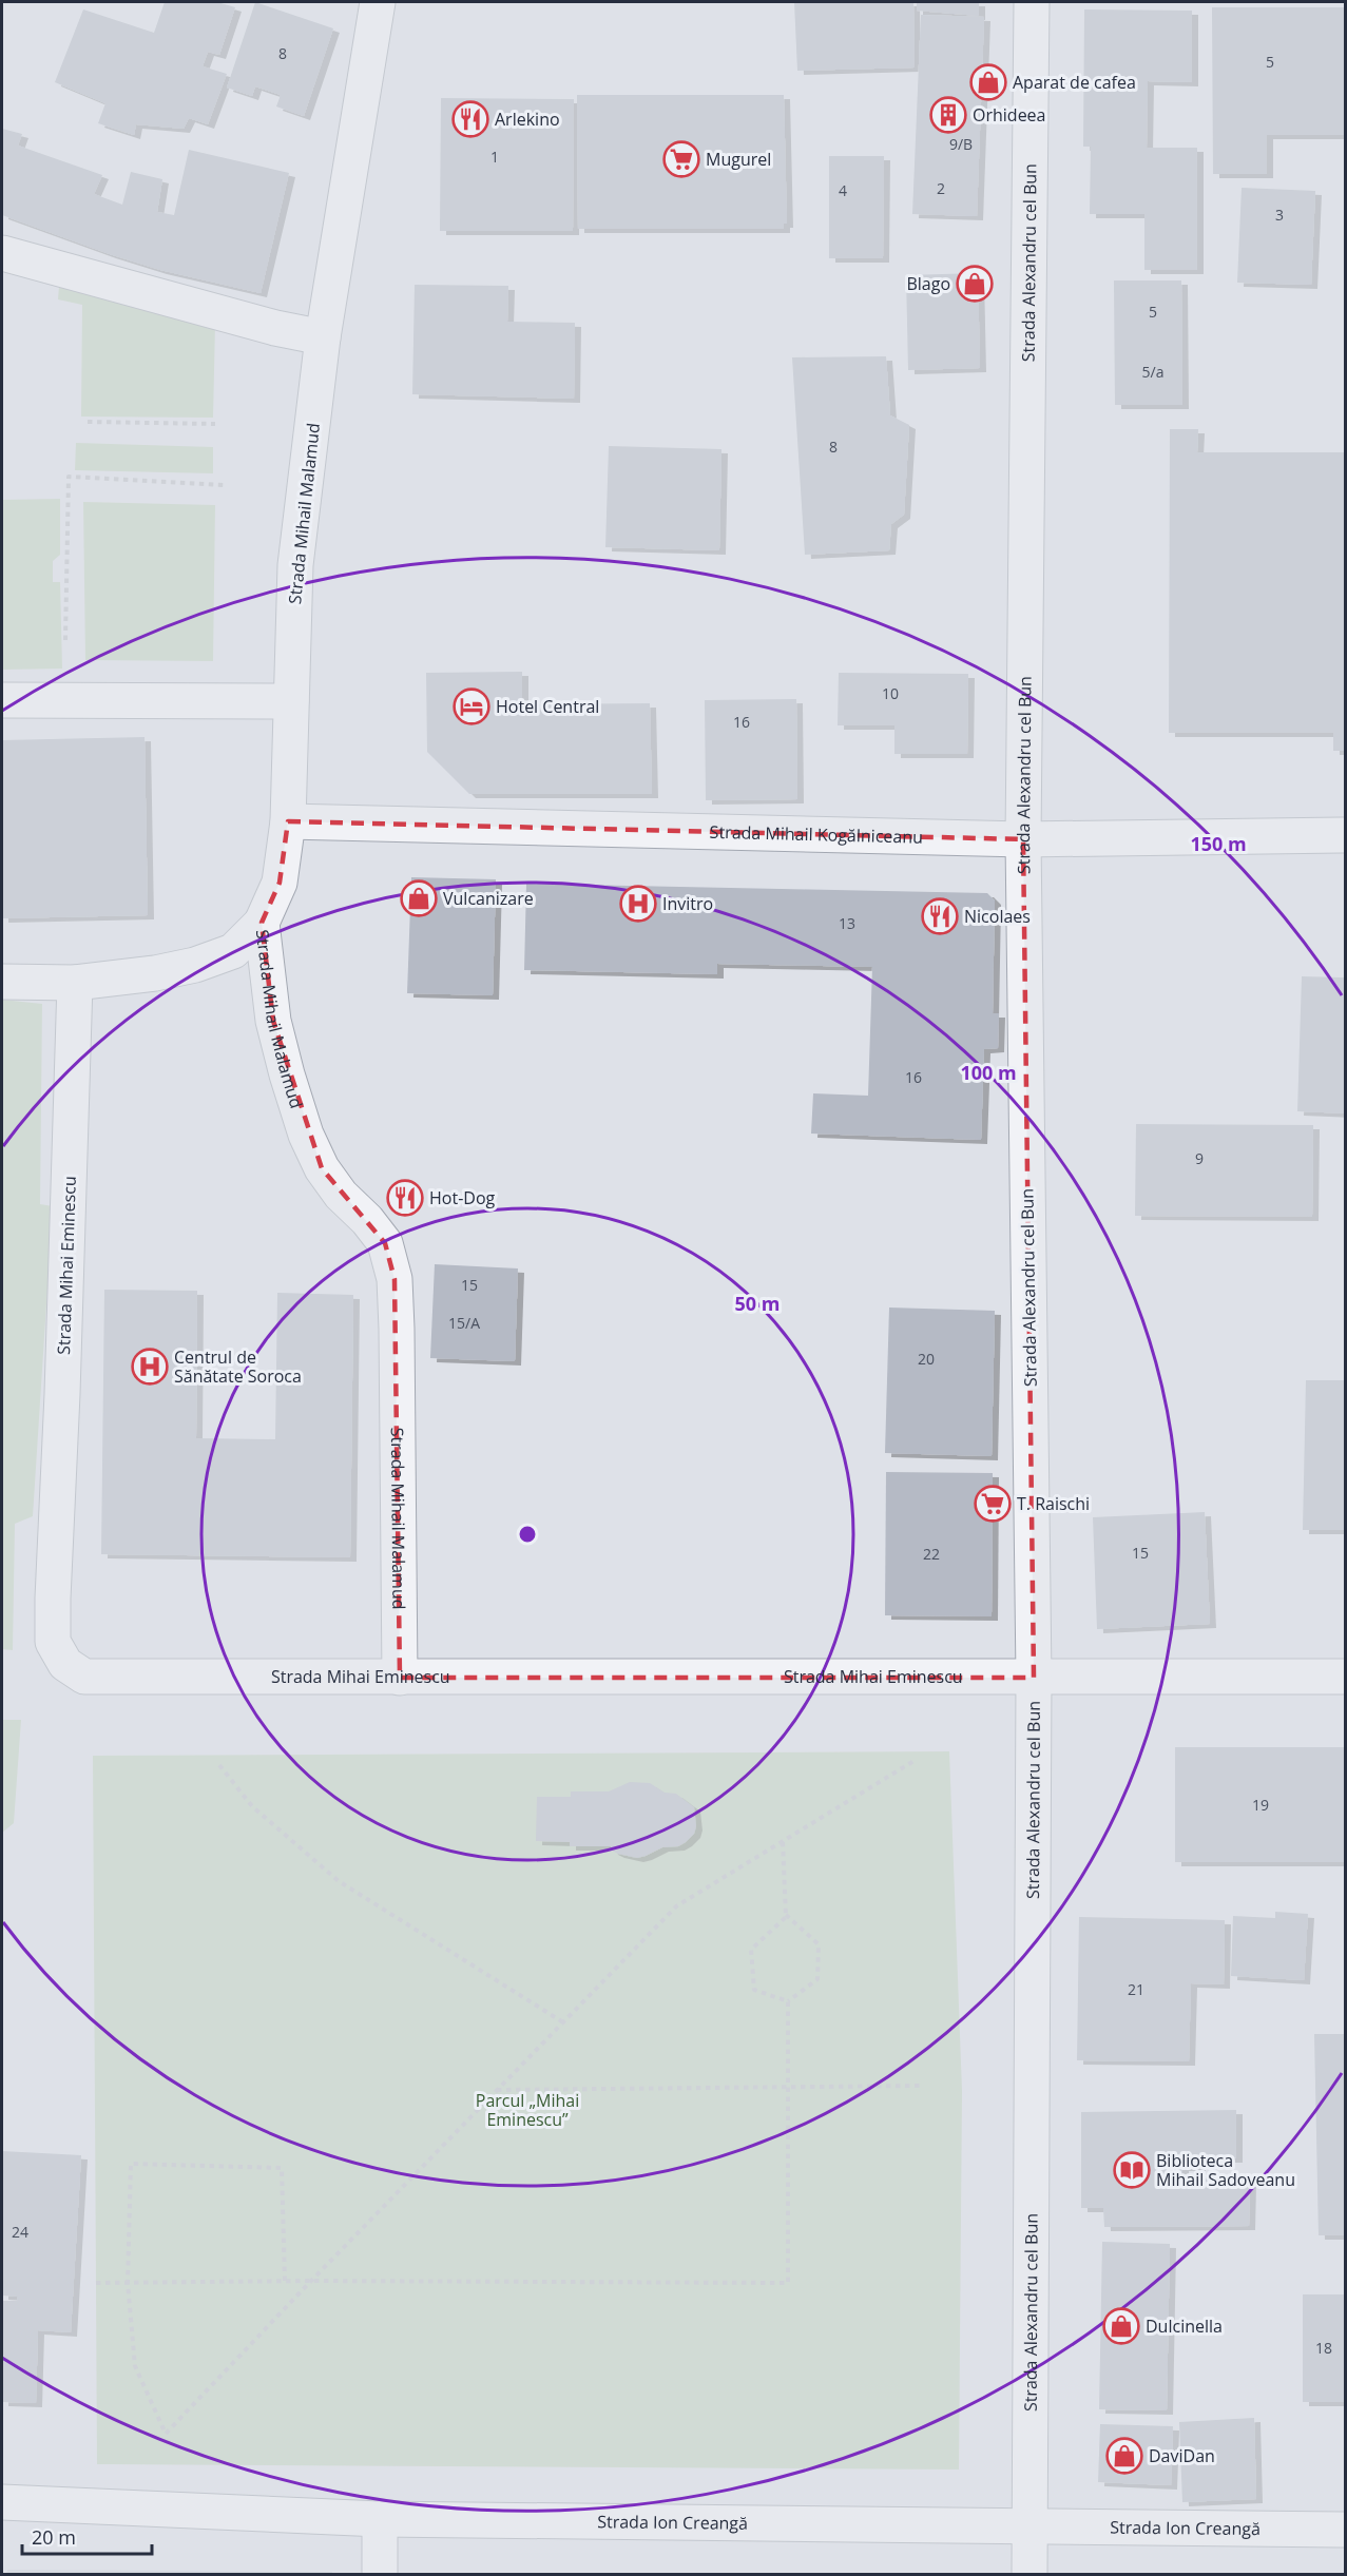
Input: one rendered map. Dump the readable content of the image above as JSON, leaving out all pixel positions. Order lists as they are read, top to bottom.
{
  "streets": {
    "street": [
      "Strada Alexandru cel Bun",
      "Strada Mihail Malamud",
      "Strada Mihail Kogălniceanu",
      "Strada Mihai Eminescu",
      "Strada Ion Creangă"
    ]
  },
  "crossings": [
    ["Strada Alexandru cel Bun", "Strada Mihail Kogălniceanu"],
    ["Strada Alexandru cel Bun", "Strada Mihai Eminescu"],
    ["Strada Alexandru cel Bun", "Strada Ion Creangă"],
    ["Strada Mihail Malamud", "Strada Mihail Kogălniceanu"],
    ["Strada Mihail Malamud", "Strada Mihai Eminescu"]
  ],
  "parks": ["Parcul „Mihai Eminescu”"],
  "places": {
    "shop": [
      "Aparat de cafea",
      "Blago",
      "Vulcanizare",
      "Dulcinella",
      "DaviDan"
    ],
    "building": ["Orhideea"],
    "restaurant": ["Arlekino", "Nicolaes", "Hot-Dog"],
    "supermarket": ["Mugurel", "T. Raischi"],
    "hotel": ["Hotel Central"],
    "hospital": ["Invitro", "Centrul de Sănătate Soroca"],
    "library": ["Biblioteca Mihail Sadoveanu"]
  },
  "house_numbers": [
    "8",
    "5",
    "9/B",
    "1",
    "2",
    "4",
    "3",
    "5",
    "5/a",
    "8",
    "10",
    "16",
    "13",
    "16",
    "9",
    "15",
    "15/A",
    "20",
    "15",
    "22",
    "19",
    "21",
    "24",
    "18"
  ],
  "scale_bar": "20 m",
  "rings": ["150 m", "100 m", "50 m"]
}
